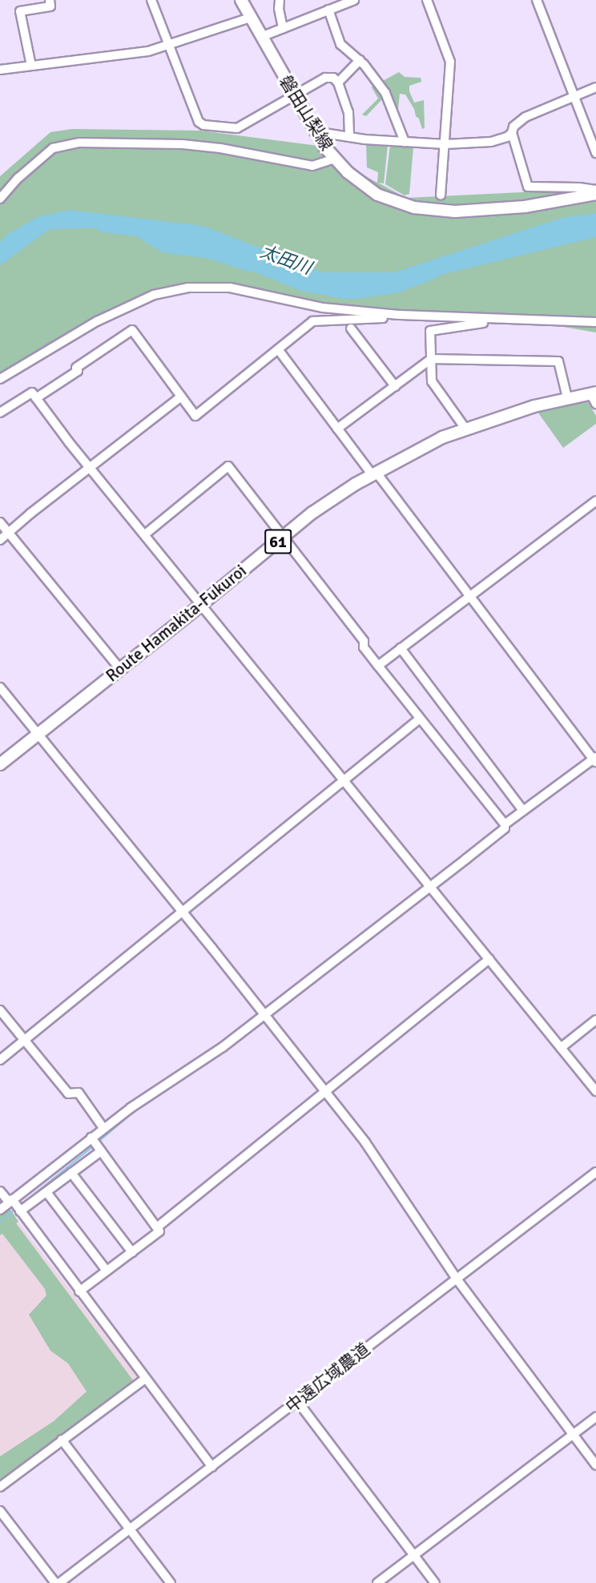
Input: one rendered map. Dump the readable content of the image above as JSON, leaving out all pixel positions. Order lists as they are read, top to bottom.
{
  "streets": {
    "main road": ["磐田山梨線", "61", "Route Hamakita-Fukuroi"],
    "street": ["中遠広域農道"]
  },
  "water": ["太田川"]
}
